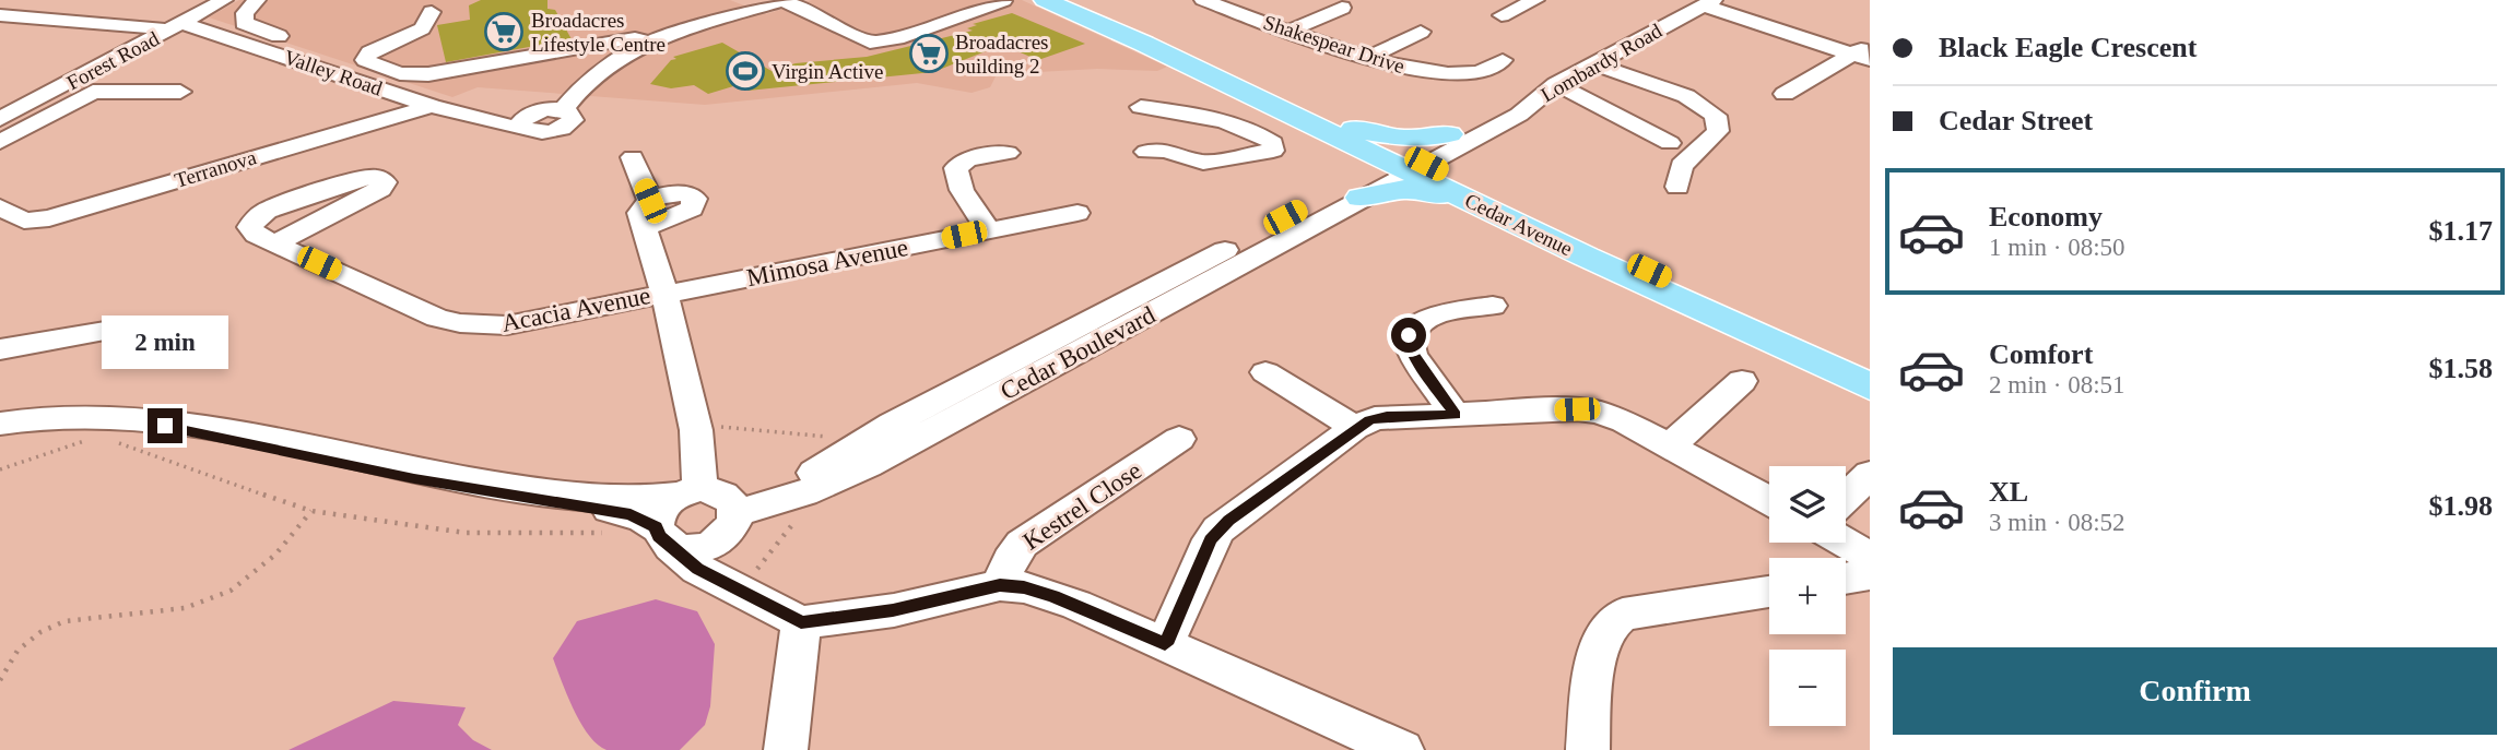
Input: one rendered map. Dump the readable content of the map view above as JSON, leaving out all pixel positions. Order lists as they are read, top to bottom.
{
  "streets": {
    "main road": ["Cedar Avenue"],
    "street": [
      "Shakespear Drive",
      "Forest Road",
      "Lombardy Road",
      "Valley Road",
      "Terranova",
      "Mimosa Avenue",
      "Acacia Avenue",
      "Cedar Boulevard",
      "Kestrel Close"
    ]
  },
  "crossings": [
    ["Forest Road", "Valley Road"],
    ["Lombardy Road", "Cedar Avenue"],
    ["Lombardy Road", "Cedar Boulevard"],
    ["Valley Road", "Terranova"],
    ["Cedar Avenue", "Cedar Boulevard"],
    ["Mimosa Avenue", "Acacia Avenue"]
  ],
  "places": {
    "supermarket": ["Broadacres Lifestyle Centre", "Broadacres building 2"],
    "sports": ["Virgin Active"]
  },
  "page": {
    "banner": ["Black Eagle Crescent", "Cedar Street"],
    "list": [
      {
        "name": "Economy",
        "note": "1 min · 08:50",
        "value": "$1.17"
      },
      {
        "name": "Comfort",
        "note": "2 min · 08:51",
        "value": "$1.58"
      },
      {
        "name": "XL",
        "note": "3 min · 08:52",
        "value": "$1.98"
      }
    ],
    "bubble": "2 min",
    "map_buttons": ["+", "−"],
    "buttons": "Confirm"
  }
}
